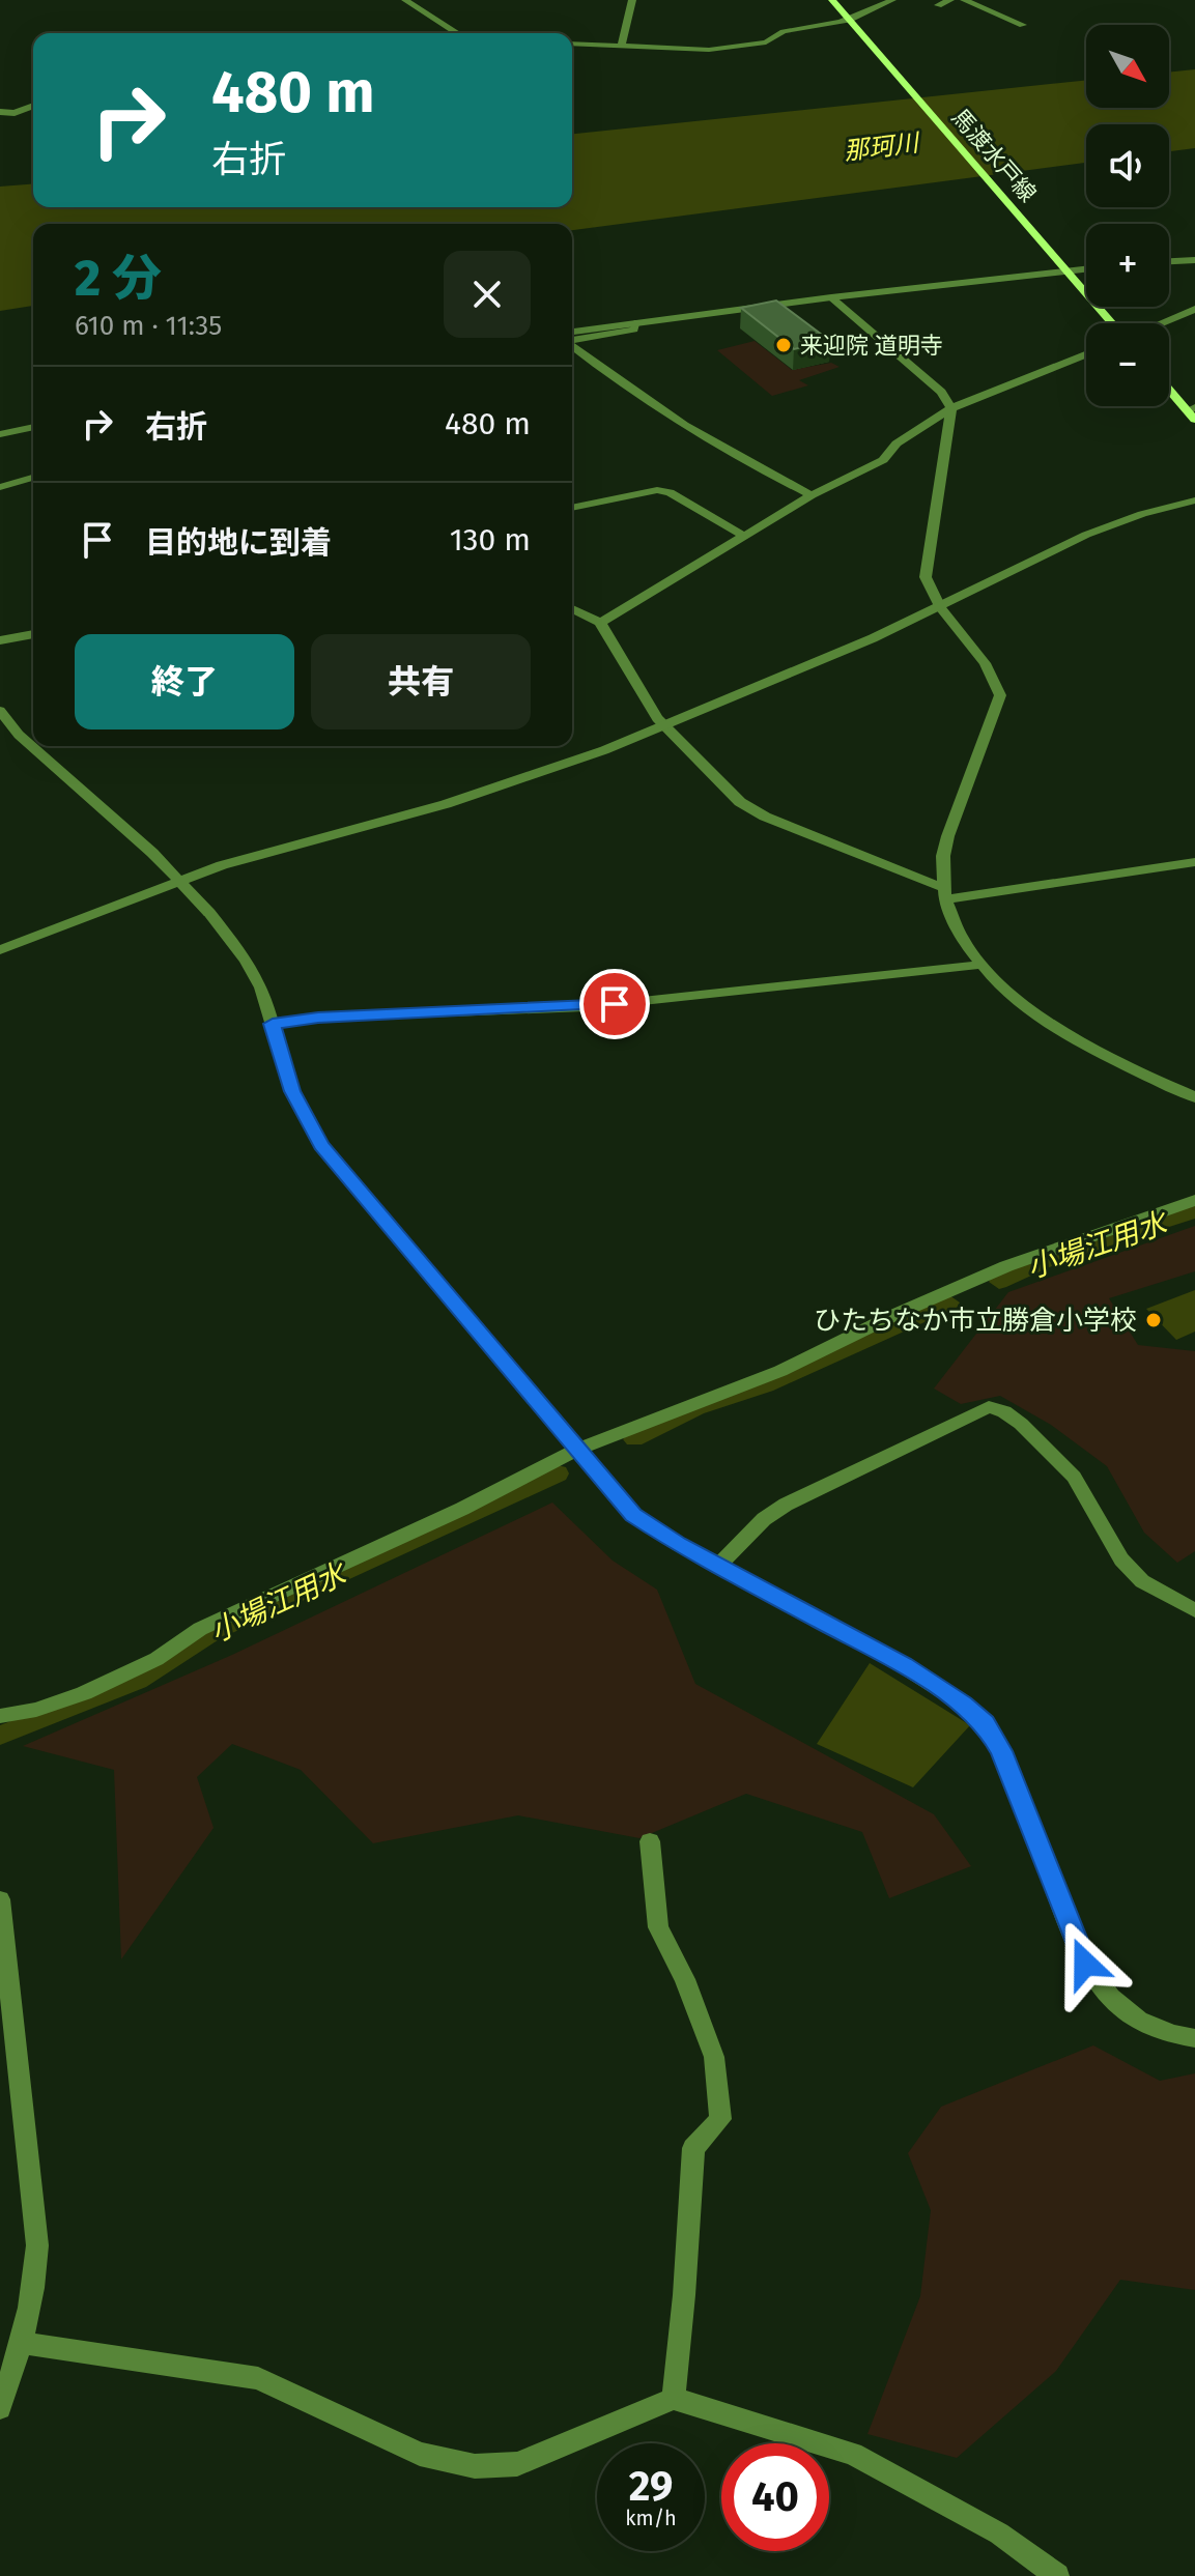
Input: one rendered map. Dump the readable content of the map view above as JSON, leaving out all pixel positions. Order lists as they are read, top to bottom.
{
  "streets": {
    "main road": ["馬渡水戸線"]
  },
  "water": ["那珂川", "小場江用水"],
  "places": ["来迎院 道明寺", "ひたちなか市立勝倉小学校"],
  "north": "bottom right",
  "page": {
    "map_buttons": ["+", "−"],
    "turn": ["480 m", "右折"],
    "heading": ["2 分", "610 m · 11:35"],
    "list": [
      {
        "name": "右折",
        "value": "480 m"
      },
      {
        "name": "目的地に到着",
        "value": "130 m"
      }
    ],
    "buttons": ["終了", "共有"],
    "speed": "29 km/h",
    "limit": "40"
  }
}
